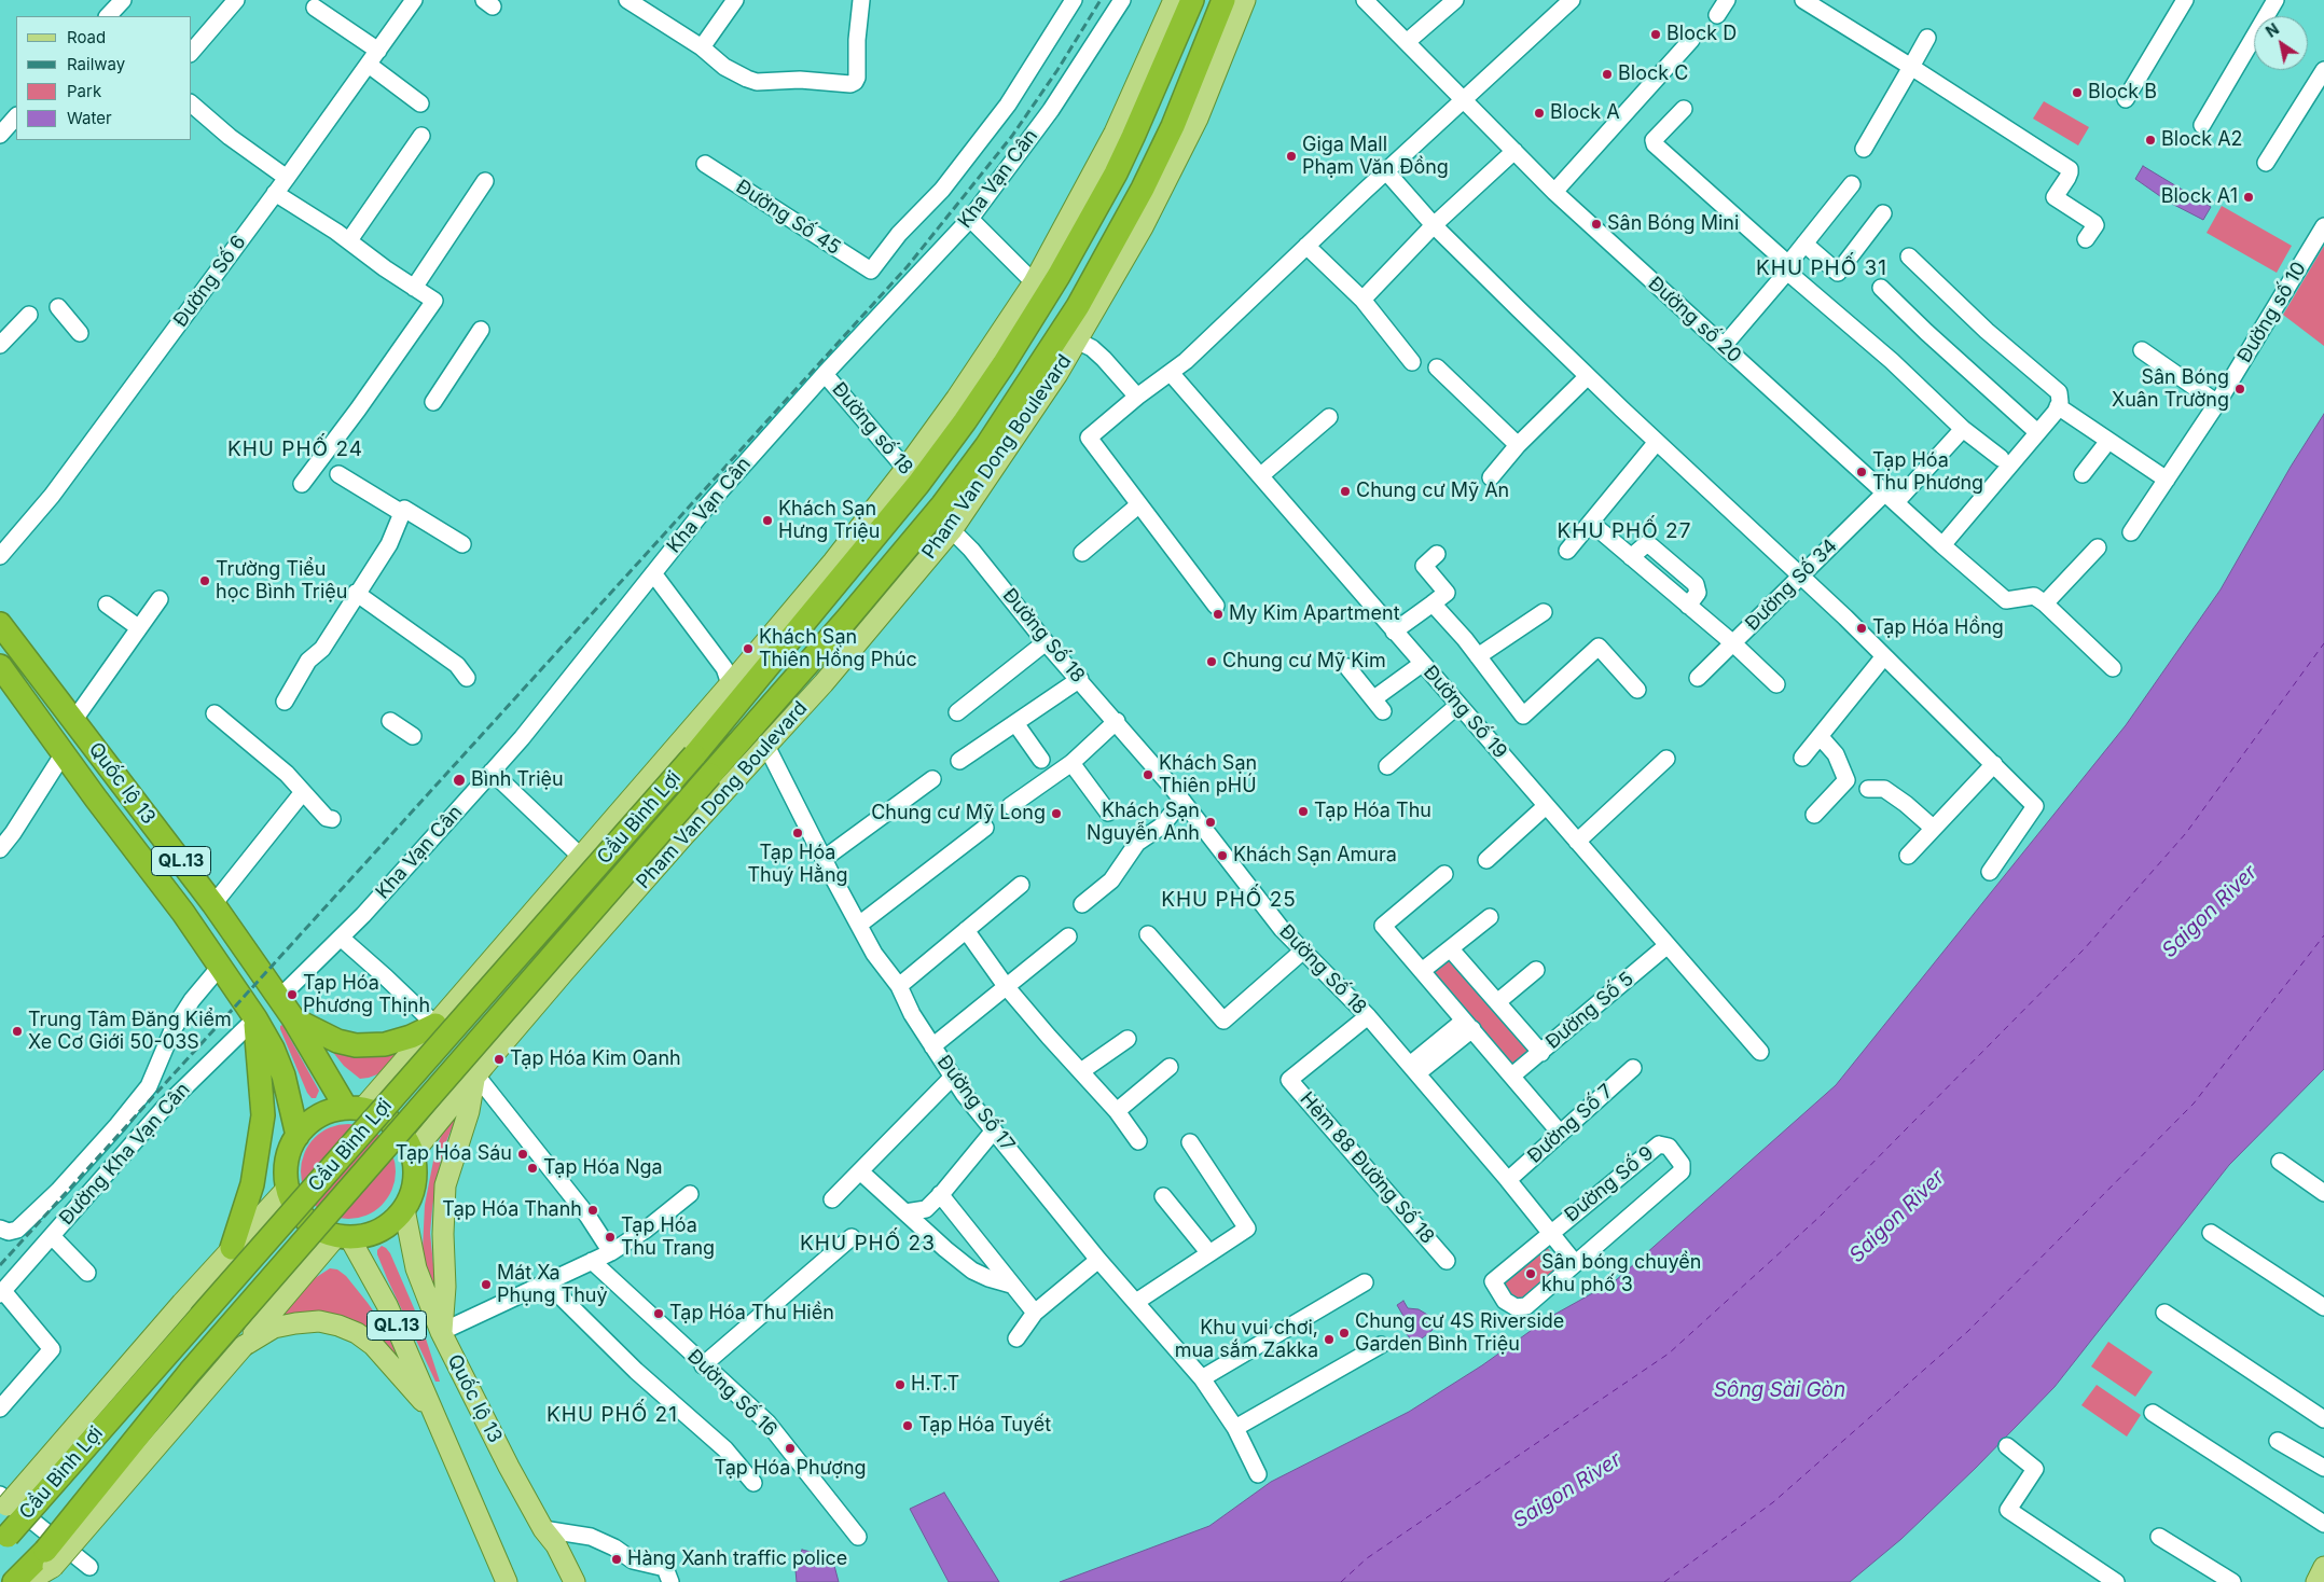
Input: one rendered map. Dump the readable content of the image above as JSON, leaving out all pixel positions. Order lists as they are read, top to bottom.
{
  "streets": {
    "highway": [
      "Pham Van Dong Boulevard",
      "Quốc lộ 13",
      "Cầu Bình Lợi",
      "QL.13"
    ],
    "street": [
      "Kha Vạn Cân",
      "Đường Số 45",
      "Đường Số 6",
      "Đường số 10",
      "Đường số 20",
      "Đường số 18",
      "Đường Số 34",
      "Đường Số 18",
      "Đường Số 19",
      "Đường Số 5",
      "Đường Số 17",
      "Đường Số 7",
      "Đường Kha Vạn Cân",
      "Hẻm 88 Đường Số 18",
      "Đường Số 9",
      "Đường Số 16"
    ]
  },
  "crossings": [
    ["Kha Vạn Cân", "Đường Số 45"],
    ["Kha Vạn Cân", "Đường số 18"],
    ["Kha Vạn Cân", "Quốc lộ 13"],
    ["Đường số 20", "Đường Số 34"],
    ["Pham Van Dong Boulevard", "Đường Số 18"],
    ["Pham Van Dong Boulevard", "Quốc lộ 13"],
    ["Pham Van Dong Boulevard", "Cầu Bình Lợi"],
    ["Pham Van Dong Boulevard", "Đường Số 17"],
    ["Đường Số 18", "Đường Số 7"],
    ["Đường Số 18", "Hẻm 88 Đường Số 18"],
    ["Đường Số 18", "Đường Số 9"],
    ["Đường Số 19", "Đường Số 5"],
    ["Quốc lộ 13", "QL.13"],
    ["Quốc lộ 13", "Đường Kha Vạn Cân"]
  ],
  "districts": [
    "KHU PHỐ 31",
    "KHU PHỐ 24",
    "KHU PHỐ 27",
    "KHU PHỐ 25",
    "KHU PHỐ 23",
    "KHU PHỐ 21"
  ],
  "water": ["Saigon River", "Sông Sài Gòn"],
  "places": [
    "Block D",
    "Block C",
    "Block B",
    "Block A",
    "Block A2",
    "Giga Mall Phạm Văn Đồng",
    "Block A1",
    "Sân Bóng Mini",
    "Sân Bóng Xuân Trường",
    "Tạp Hóa Thu Phương",
    "Chung cư Mỹ An",
    "Khách Sạn Hưng Triệu",
    "Trường Tiểu học Bình Triệu",
    "My Kim Apartment",
    "Tạp Hóa Hồng",
    "Khách Sạn Thiên Hồng Phúc",
    "Chung cư Mỹ Kim",
    "Khách Sạn Thiên pHÚ",
    "Bình Triệu",
    "Tạp Hóa Thu",
    "Chung cư Mỹ Long",
    "Khách Sạn Nguyễn Anh",
    "Tạp Hóa Thuý Hằng",
    "Khách Sạn Amura",
    "Tạp Hóa Phương Thịnh",
    "Trung Tâm Đăng Kiểm Xe Cơ Giới 50-03S",
    "Tạp Hóa Kim Oanh",
    "Tạp Hóa Sáu",
    "Tạp Hóa Nga",
    "Tạp Hóa Thanh",
    "Tạp Hóa Thu Trang",
    "Sân bóng chuyền khu phố 3",
    "Mát Xa Phụng Thuỷ",
    "Tạp Hóa Thu Hiền",
    "Chung cư 4S Riverside Garden Bình Triệu",
    "Khu vui chơi, mua sắm Zakka",
    "H.T.T",
    "Tạp Hóa Tuyết",
    "Tạp Hóa Phượng",
    "Hàng Xanh traffic police"
  ],
  "legend": [
    "Road",
    "Railway",
    "Park",
    "Water"
  ],
  "north": "top left"
}
